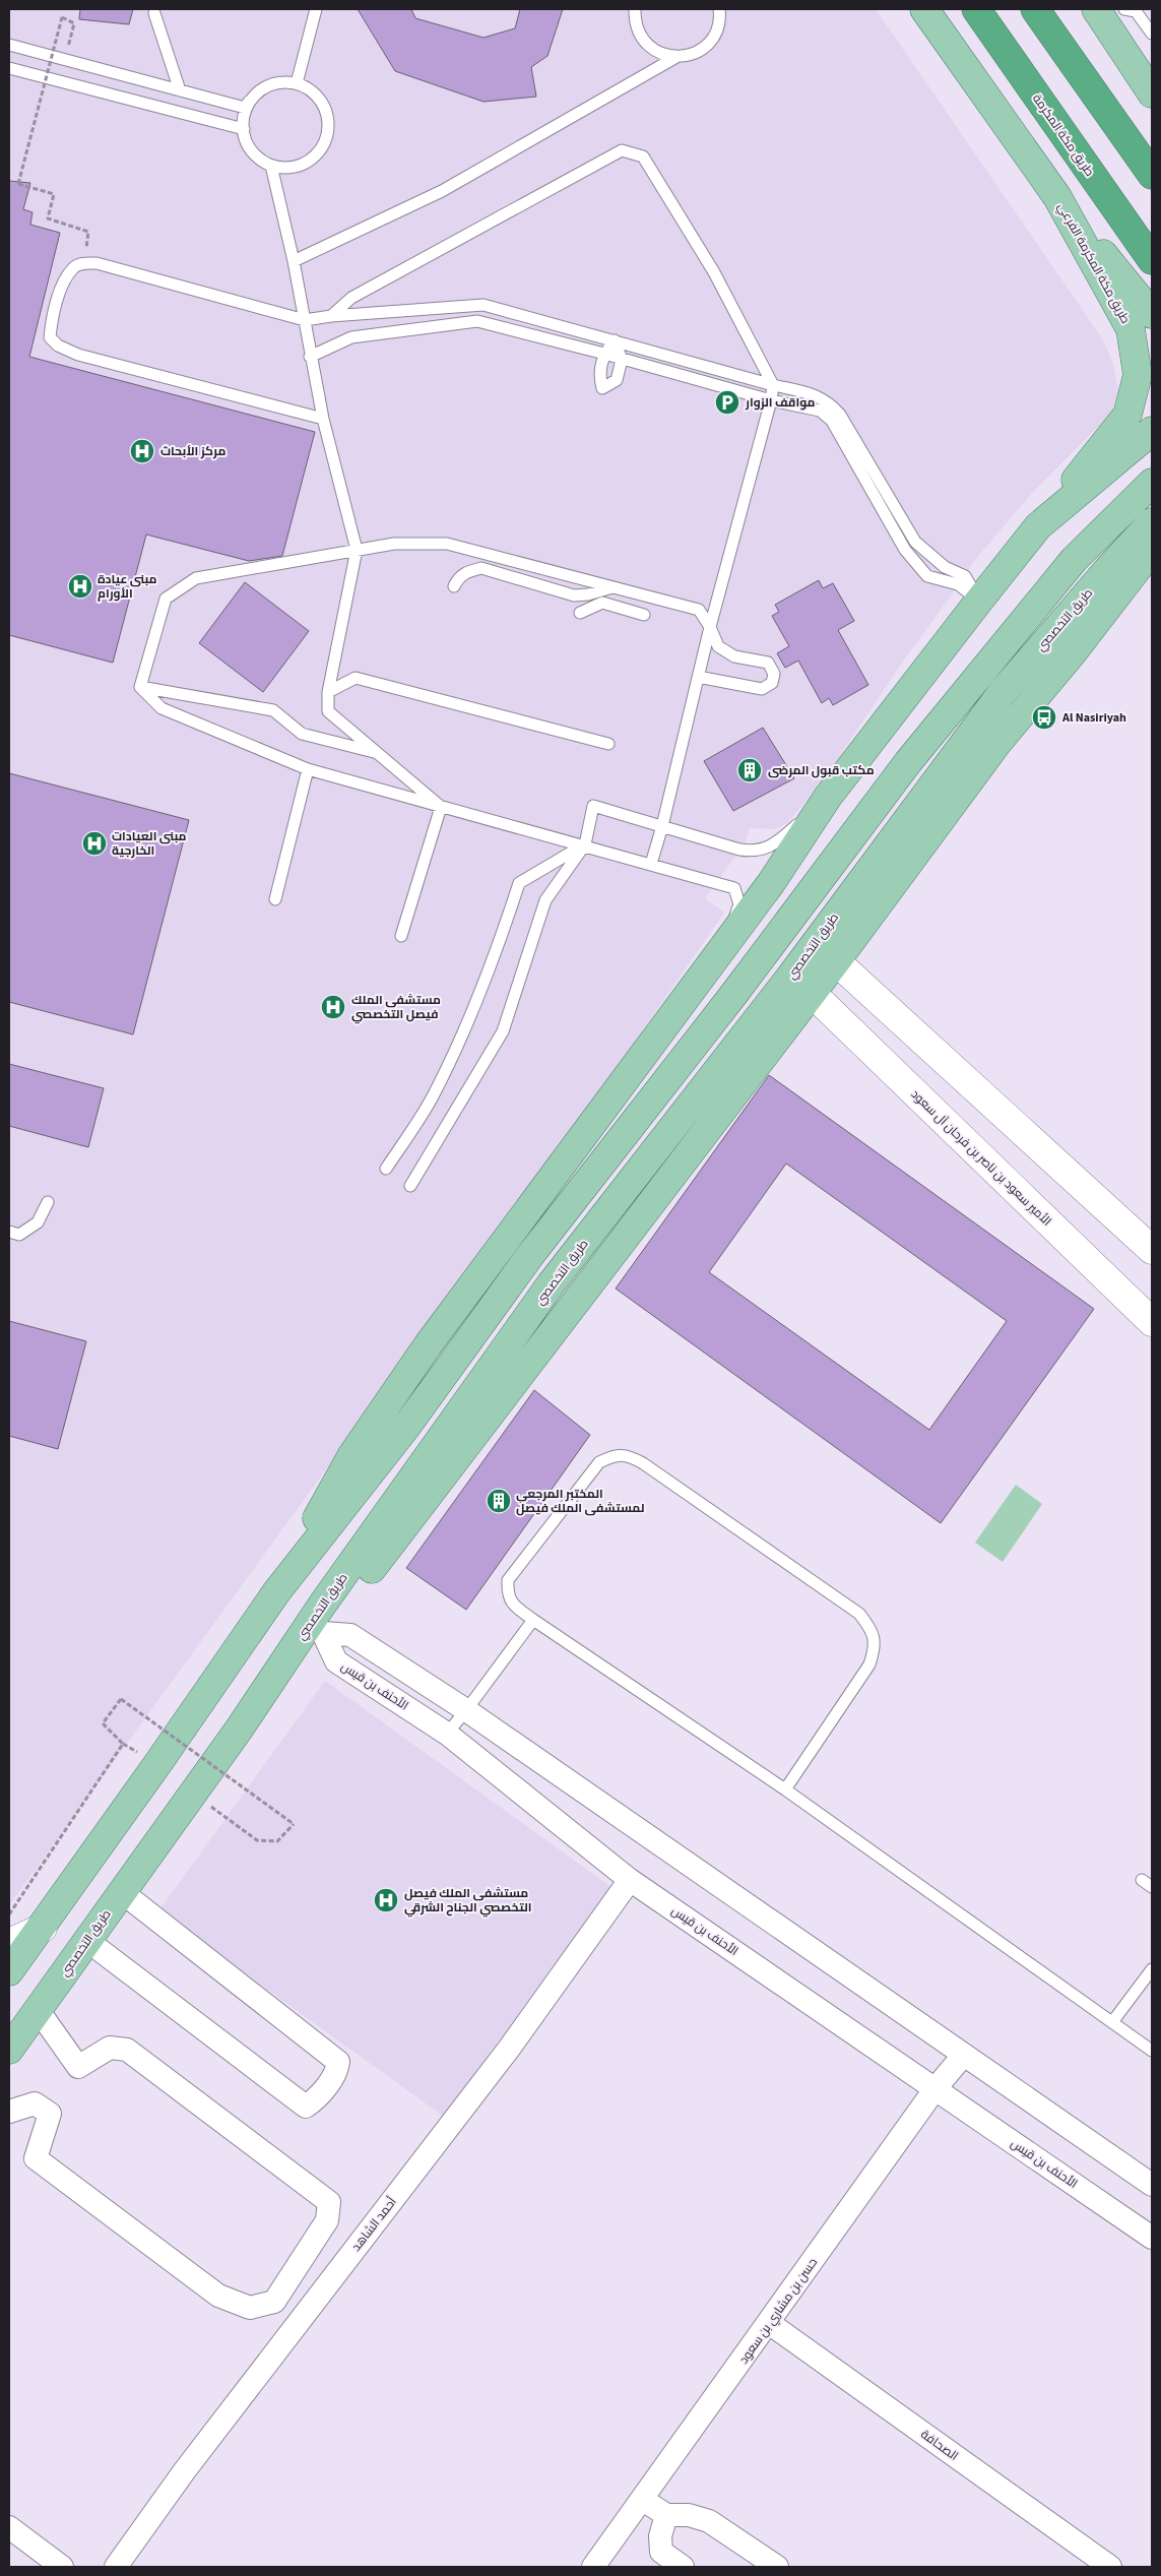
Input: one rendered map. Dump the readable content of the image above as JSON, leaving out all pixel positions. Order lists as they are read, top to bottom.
{
  "streets": {
    "highway": ["طريق مكة المكرمة"],
    "main road": ["طريق مكة المكرمة الفرعي", "طريق التخصصي"],
    "street": [
      "الأمير سعود بن ناصر بن فرحان آل سعود",
      "الأحنف بن قيس",
      "أحمد الشاهد",
      "حسن بن مشاري بن سعود",
      "الصحافة"
    ]
  },
  "crossings": [
    ["الأحنف بن قيس", "أحمد الشاهد"],
    ["الأحنف بن قيس", "حسن بن مشاري بن سعود"],
    ["حسن بن مشاري بن سعود", "الصحافة"]
  ],
  "places": {
    "parking": ["مواقف الزوار"],
    "hospital": [
      "مركز الأبحاث",
      "مبنى عيادة الأورام",
      "مبنى العيادات الخارجية",
      "مستشفى الملك فيصل التخصصي",
      "مستشفى الملك فيصل التخصصي الجناح الشرقي"
    ],
    "bus stop": ["Al Nasiriyah"],
    "building": ["مكتب قبول المرضى", "المختبر المرجعي لمستشفى الملك فيصل"]
  }
}
